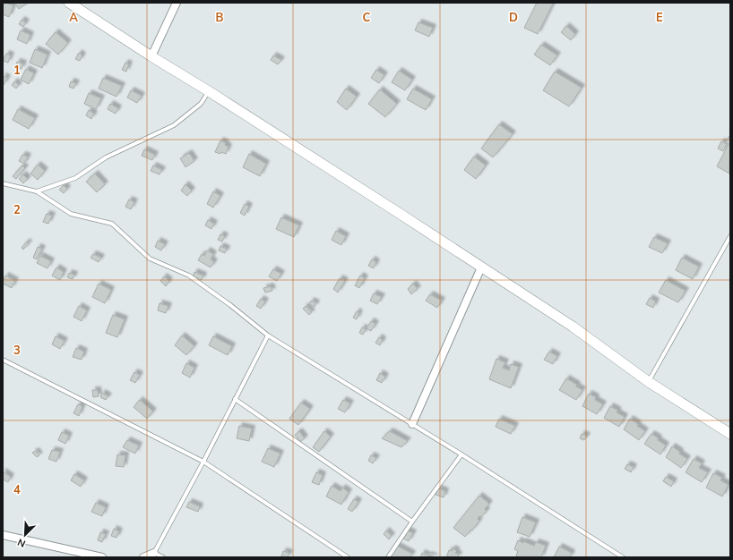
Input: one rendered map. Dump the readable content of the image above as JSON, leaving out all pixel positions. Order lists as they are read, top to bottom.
{
  "north": "bottom left",
  "grid": {
    "columns": [
      "A",
      "B",
      "C",
      "D",
      "E"
    ],
    "rows": [
      "1",
      "2",
      "3",
      "4"
    ]
  }
}
